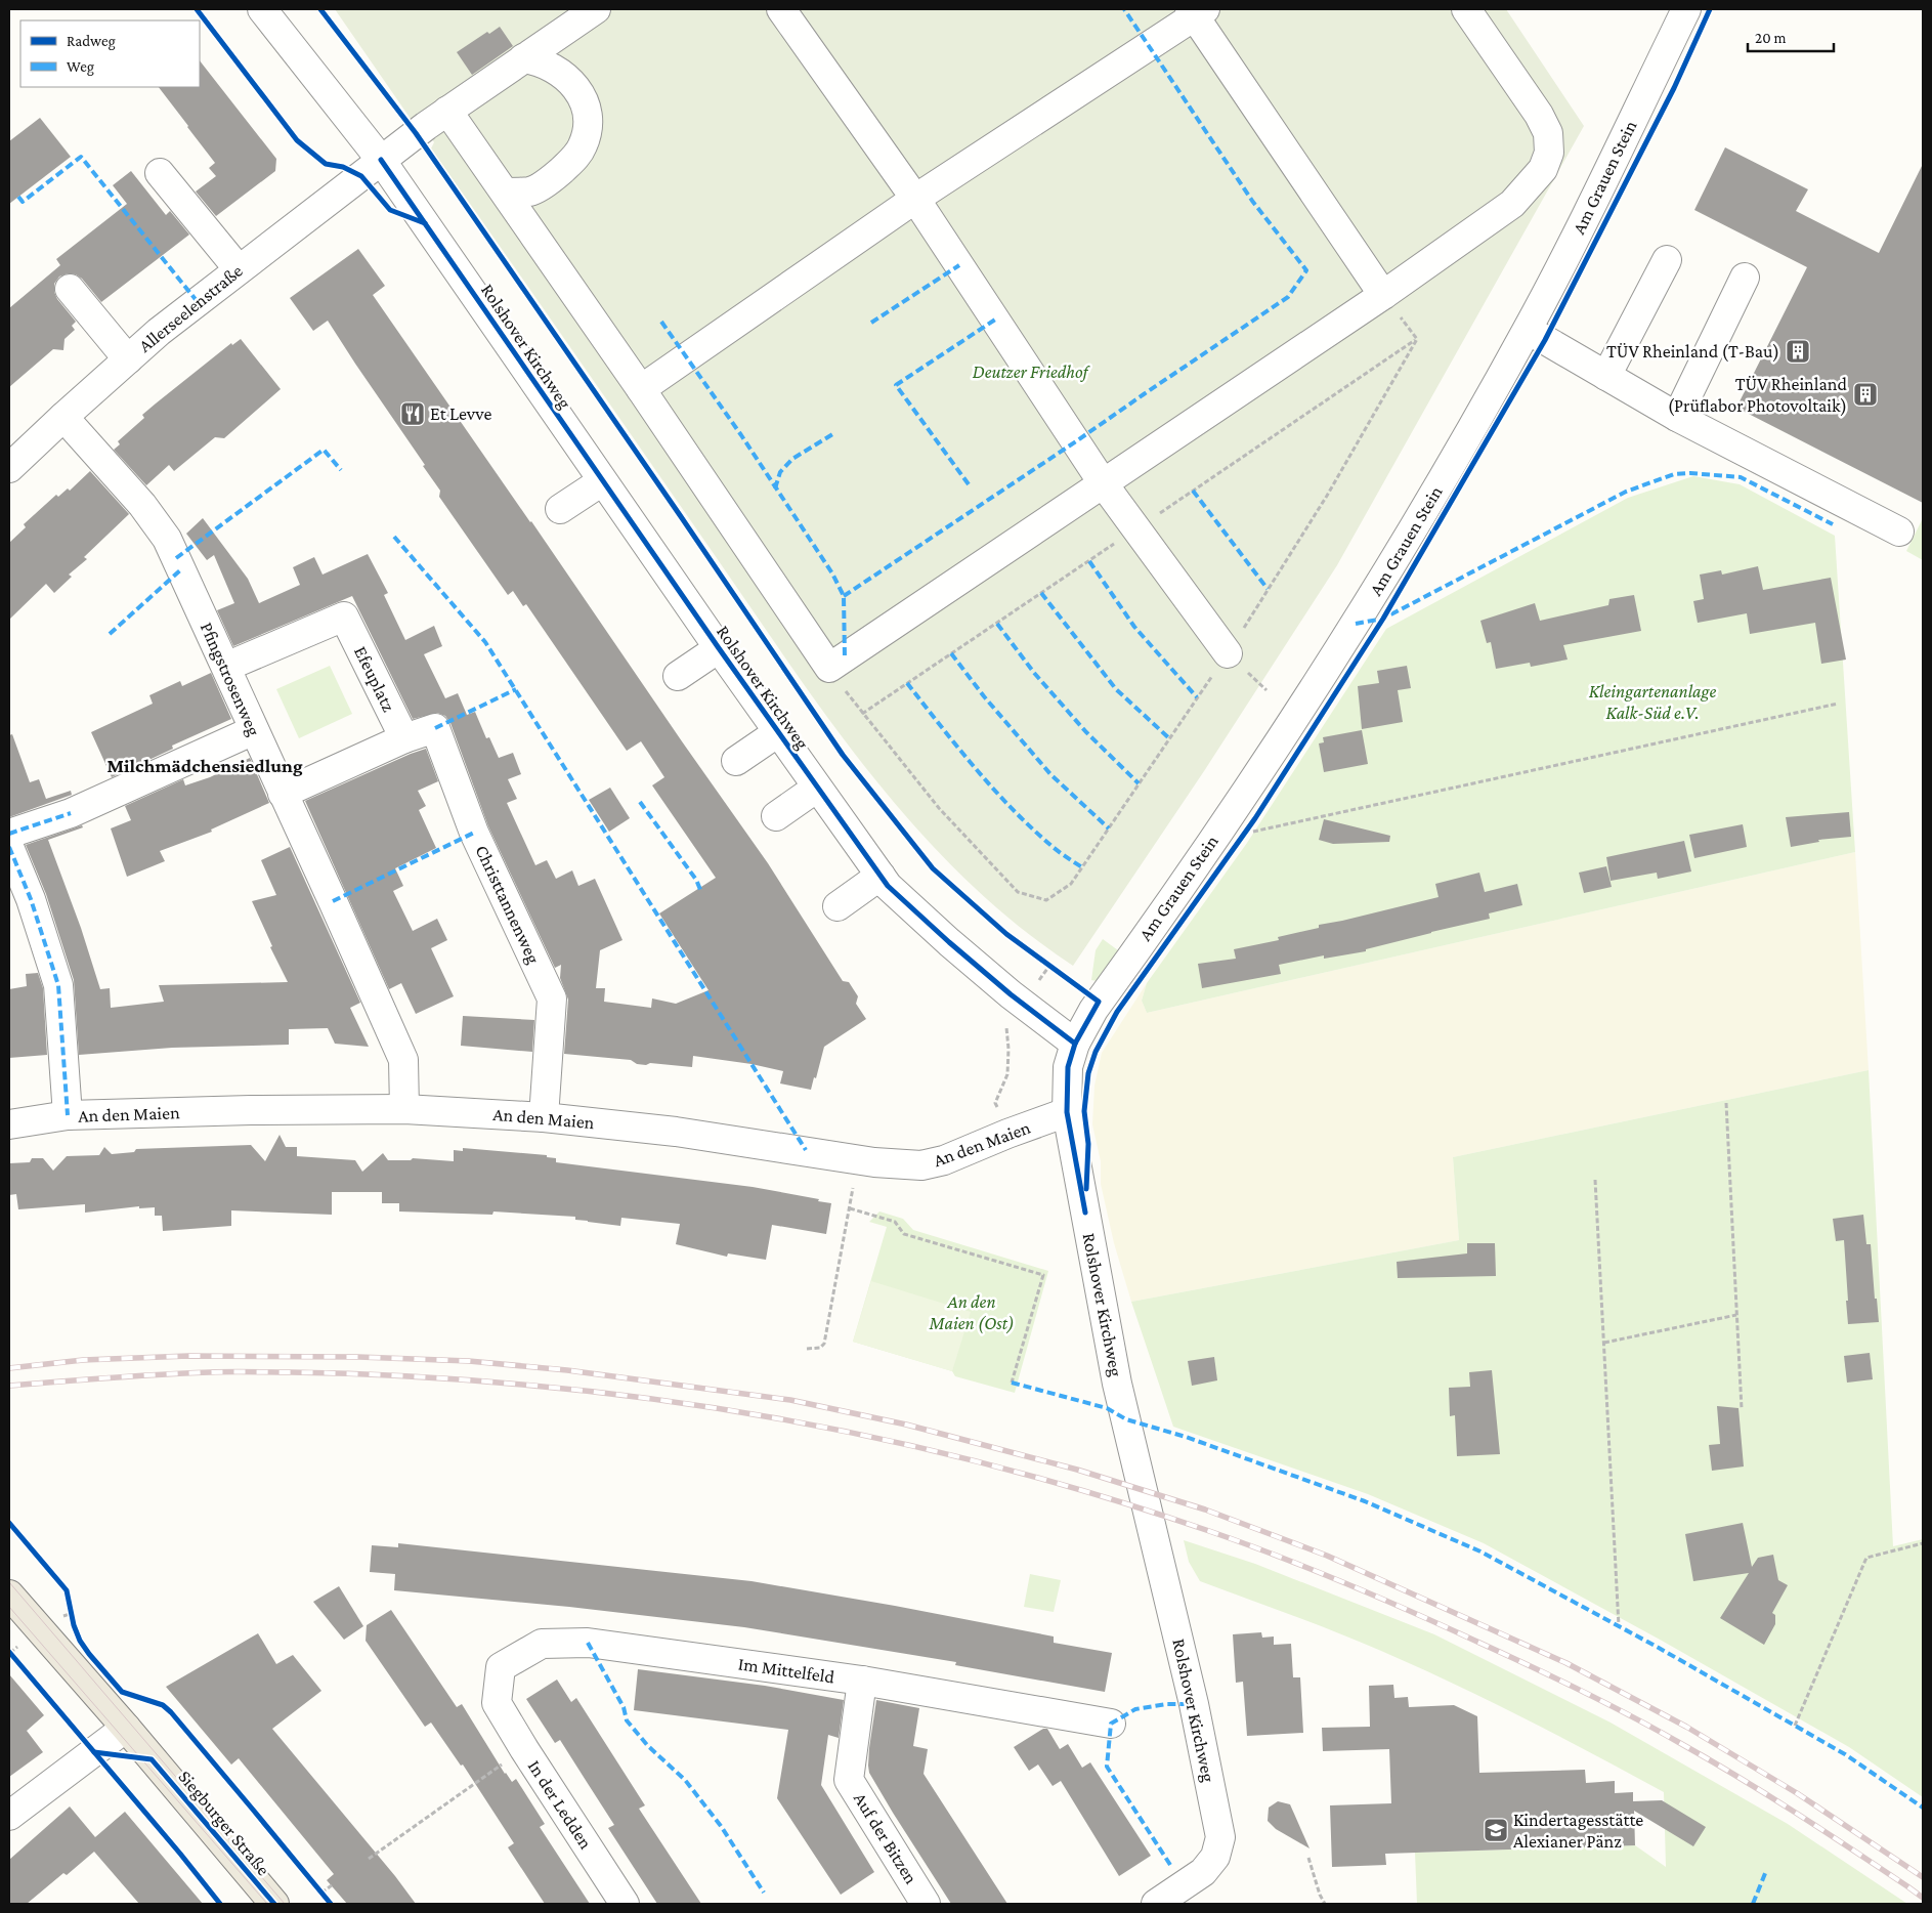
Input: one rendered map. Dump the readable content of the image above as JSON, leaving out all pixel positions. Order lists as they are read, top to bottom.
{
  "streets": {
    "main road": ["Siegburger Straße"],
    "street": [
      "Am Grauen Stein",
      "Allerseelenstraße",
      "Rolshover Kirchweg",
      "Pfingstrosenweg",
      "Efeuplatz",
      "Christtannenweg",
      "An den Maien",
      "Im Mittelfeld",
      "In der Ledden",
      "Auf der Bitzen"
    ]
  },
  "crossings": [
    ["Am Grauen Stein", "Rolshover Kirchweg"],
    ["Allerseelenstraße", "Rolshover Kirchweg"],
    ["Allerseelenstraße", "Pfingstrosenweg"],
    ["Rolshover Kirchweg", "An den Maien"],
    ["Pfingstrosenweg", "Efeuplatz"],
    ["Pfingstrosenweg", "An den Maien"],
    ["Efeuplatz", "Christtannenweg"],
    ["Christtannenweg", "An den Maien"],
    ["Im Mittelfeld", "In der Ledden"],
    ["Im Mittelfeld", "Auf der Bitzen"]
  ],
  "districts": ["Milchmädchensiedlung"],
  "parks": ["Deutzer Friedhof", "Kleingartenanlage Kalk-Süd e.V.", "An den Maien (Ost)"],
  "places": {
    "building": ["TÜV Rheinland (T-Bau)", "TÜV Rheinland (Prüflabor Photovoltaik)"],
    "restaurant": ["Et Levve"],
    "school or university": ["Kindertagesstätte Alexianer Pänz"]
  },
  "legend": ["Radweg", "Weg"],
  "scale_bar": "20 m"
}
